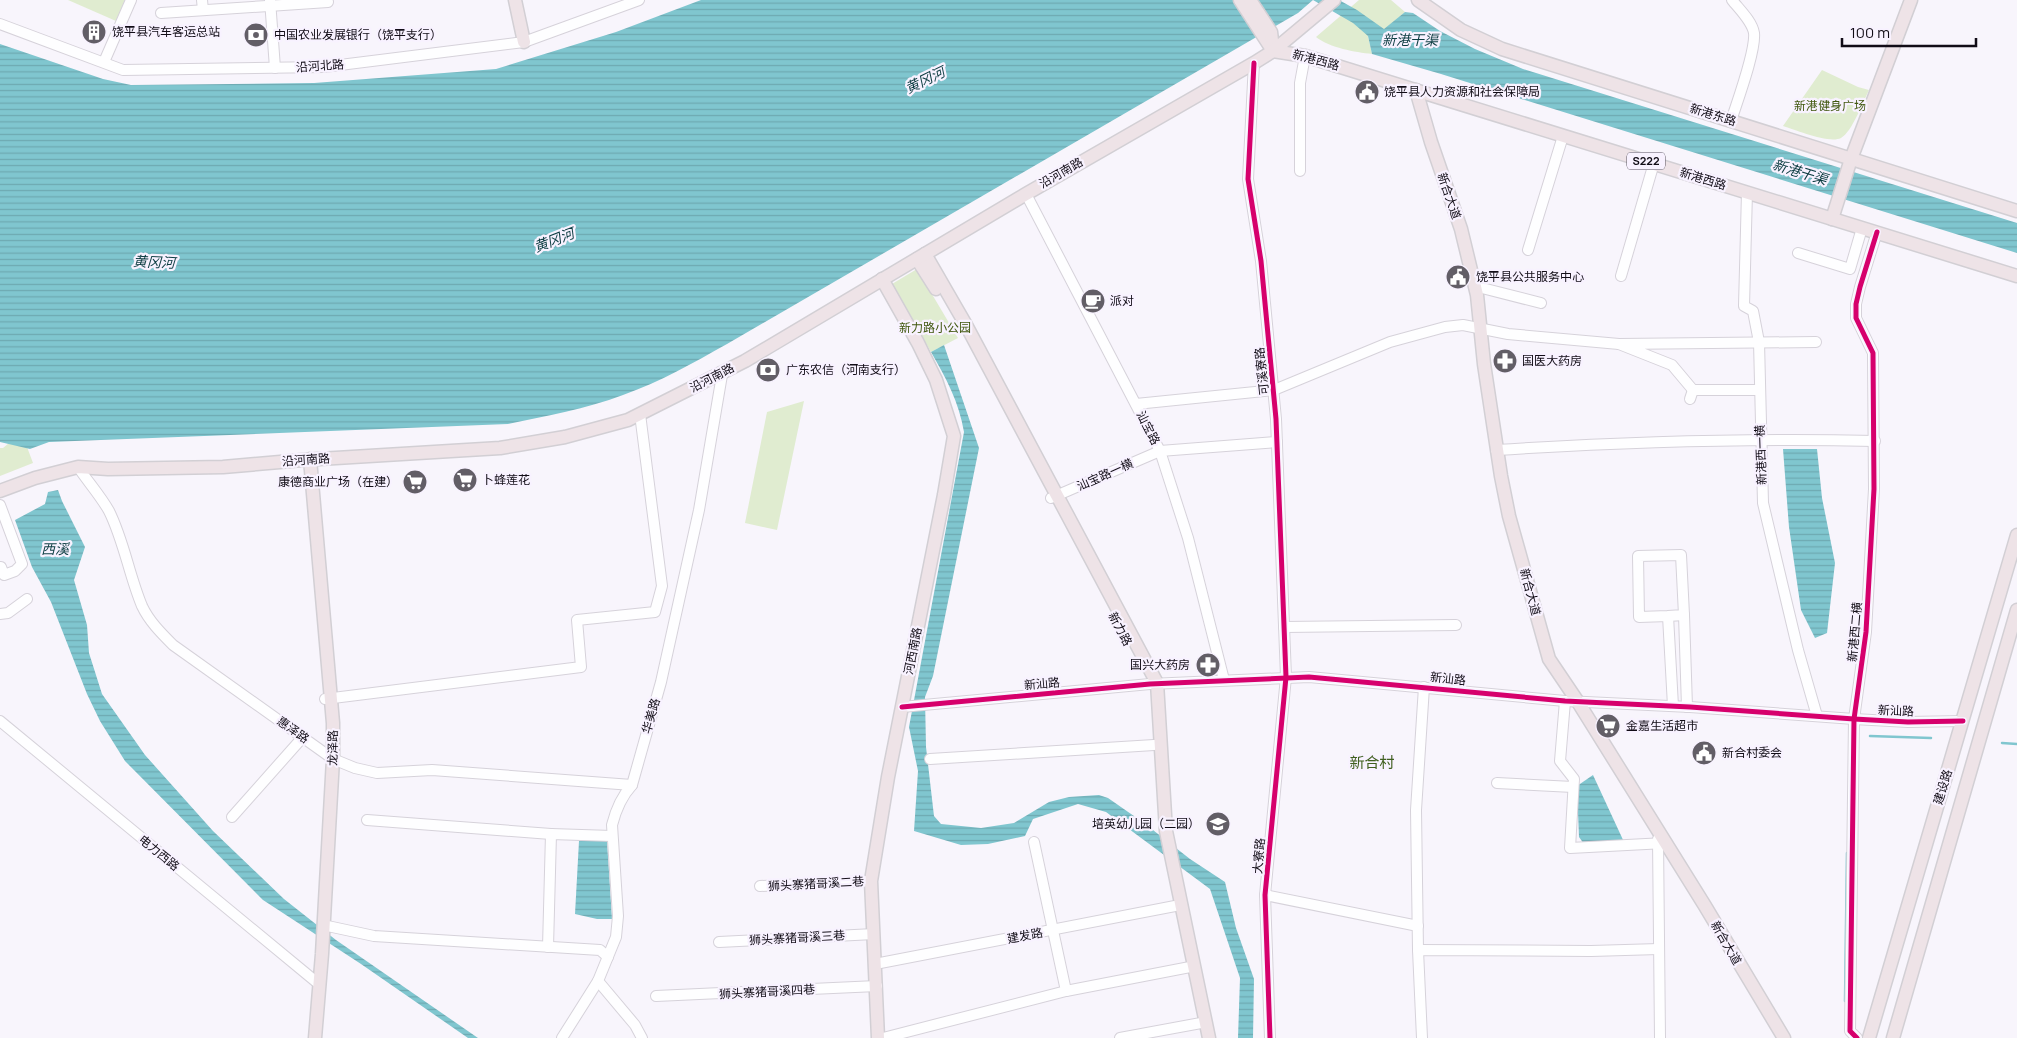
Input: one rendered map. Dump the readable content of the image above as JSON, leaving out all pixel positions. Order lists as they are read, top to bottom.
{
  "streets": {
    "main road": [
      "新港西路",
      "新港东路",
      "S222",
      "沿河南路",
      "新合大道",
      "新力路",
      "河西南路",
      "龙泽路",
      "建设路"
    ],
    "street": [
      "沿河北路",
      "可溪寮路",
      "汕宝路",
      "新港西一横",
      "汕宝路一横",
      "新港西二横",
      "新汕路",
      "华美路",
      "惠泽路",
      "电力西路",
      "大寮路",
      "狮头寨猪哥溪二巷",
      "建发路",
      "狮头寨猪哥溪三巷",
      "狮头寨猪哥溪四巷"
    ]
  },
  "crossings": [
    ["新港西路", "沿河南路"],
    ["新港西路", "新合大道"],
    ["新港西路", "新港西一横"],
    ["新港西路", "新港西二横"],
    ["沿河南路", "可溪寮路"],
    ["沿河南路", "汕宝路"],
    ["沿河南路", "新力路"],
    ["沿河南路", "河西南路"],
    ["沿河南路", "华美路"],
    ["沿河南路", "惠泽路"],
    ["沿河南路", "龙泽路"],
    ["新合大道", "新汕路"],
    ["可溪寮路", "汕宝路一横"],
    ["可溪寮路", "新汕路"],
    ["可溪寮路", "大寮路"],
    ["汕宝路", "汕宝路一横"],
    ["汕宝路", "新汕路"],
    ["新港西一横", "新汕路"],
    ["汕宝路一横", "新力路"],
    ["新力路", "新汕路"],
    ["新力路", "建发路"],
    ["新港西二横", "新汕路"],
    ["河西南路", "新汕路"],
    ["河西南路", "狮头寨猪哥溪二巷"],
    ["河西南路", "建发路"],
    ["河西南路", "狮头寨猪哥溪三巷"],
    ["河西南路", "狮头寨猪哥溪四巷"],
    ["新汕路", "建设路"],
    ["新汕路", "大寮路"],
    ["华美路", "惠泽路"],
    ["惠泽路", "龙泽路"],
    ["龙泽路", "电力西路"]
  ],
  "districts": ["新合村"],
  "water": ["新港干渠", "黄冈河", "西溪"],
  "parks": ["新港健身广场", "新力路小公园"],
  "places": {
    "building": ["饶平县汽车客运总站"],
    "bank": ["中国农业发展银行（饶平支行）", "广东农信（河南支行）"],
    "public building": ["饶平县人力资源和社会保障局", "饶平县公共服务中心", "新合村委会"],
    "cafe": ["派对"],
    "pharmacy": ["国医大药房", "国兴大药房"],
    "supermarket": ["卜蜂莲花", "康德商业广场（在建）", "金嘉生活超市"],
    "school or university": ["培英幼儿园（二园）"]
  },
  "scale_bar": "100 m"
}
